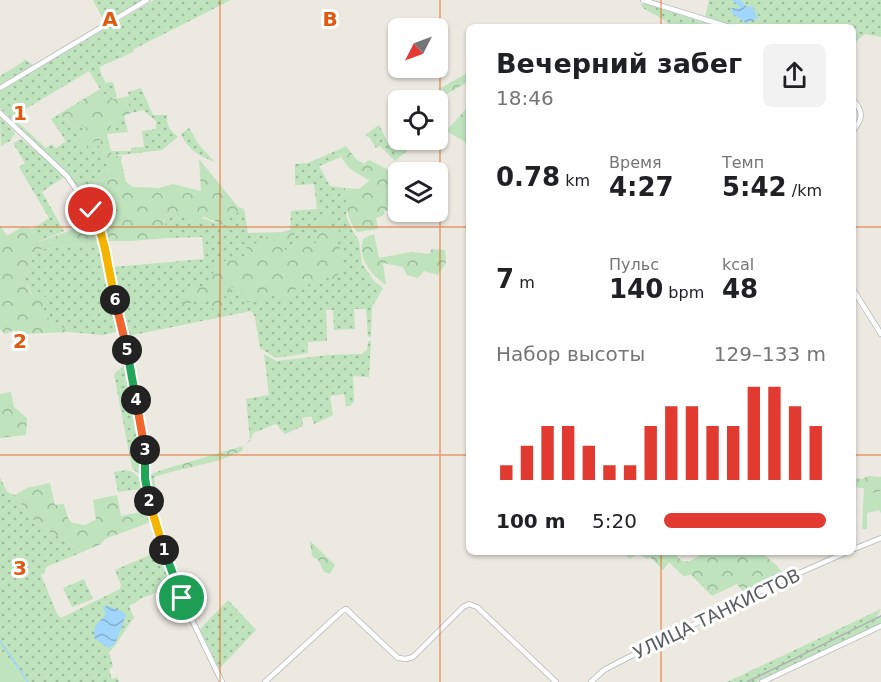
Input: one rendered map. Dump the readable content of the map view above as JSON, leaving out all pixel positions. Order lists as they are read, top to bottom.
{
  "streets": {
    "street": ["УЛИЦА ТАНКИСТОВ"]
  },
  "north": "bottom left",
  "page": {
    "heading": ["Вечерний забег", "18:46"],
    "stats": [
      ["0.78 km"],
      ["Время", "4:27"],
      ["Темп", "5:42 /km"],
      ["7 m"],
      ["Пульс", "140 bpm"],
      ["kcal", "48"]
    ],
    "pins": [
      "6",
      "5",
      "4",
      "3",
      "2",
      "1"
    ],
    "chart": ["Набор высоты", "129–133 m"],
    "list": [
      {
        "name": "100 m",
        "note": "5:20"
      }
    ]
  },
  "grid": {
    "columns": ["A", "B"],
    "rows": ["1", "2", "3"]
  }
}
